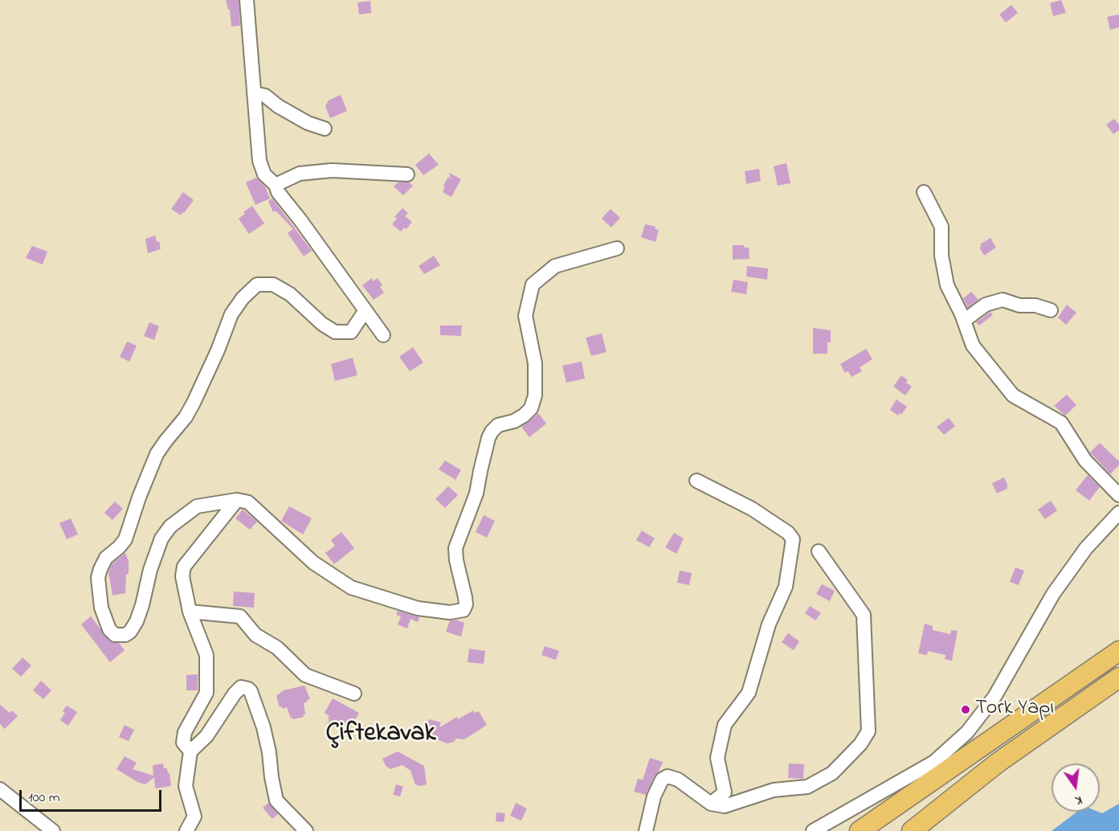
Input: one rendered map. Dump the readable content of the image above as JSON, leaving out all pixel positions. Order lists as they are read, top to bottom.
{
  "districts": ["Çiftekavak"],
  "places": ["Tork Yapı"],
  "scale_bar": "100 m",
  "north": "bottom"
}
